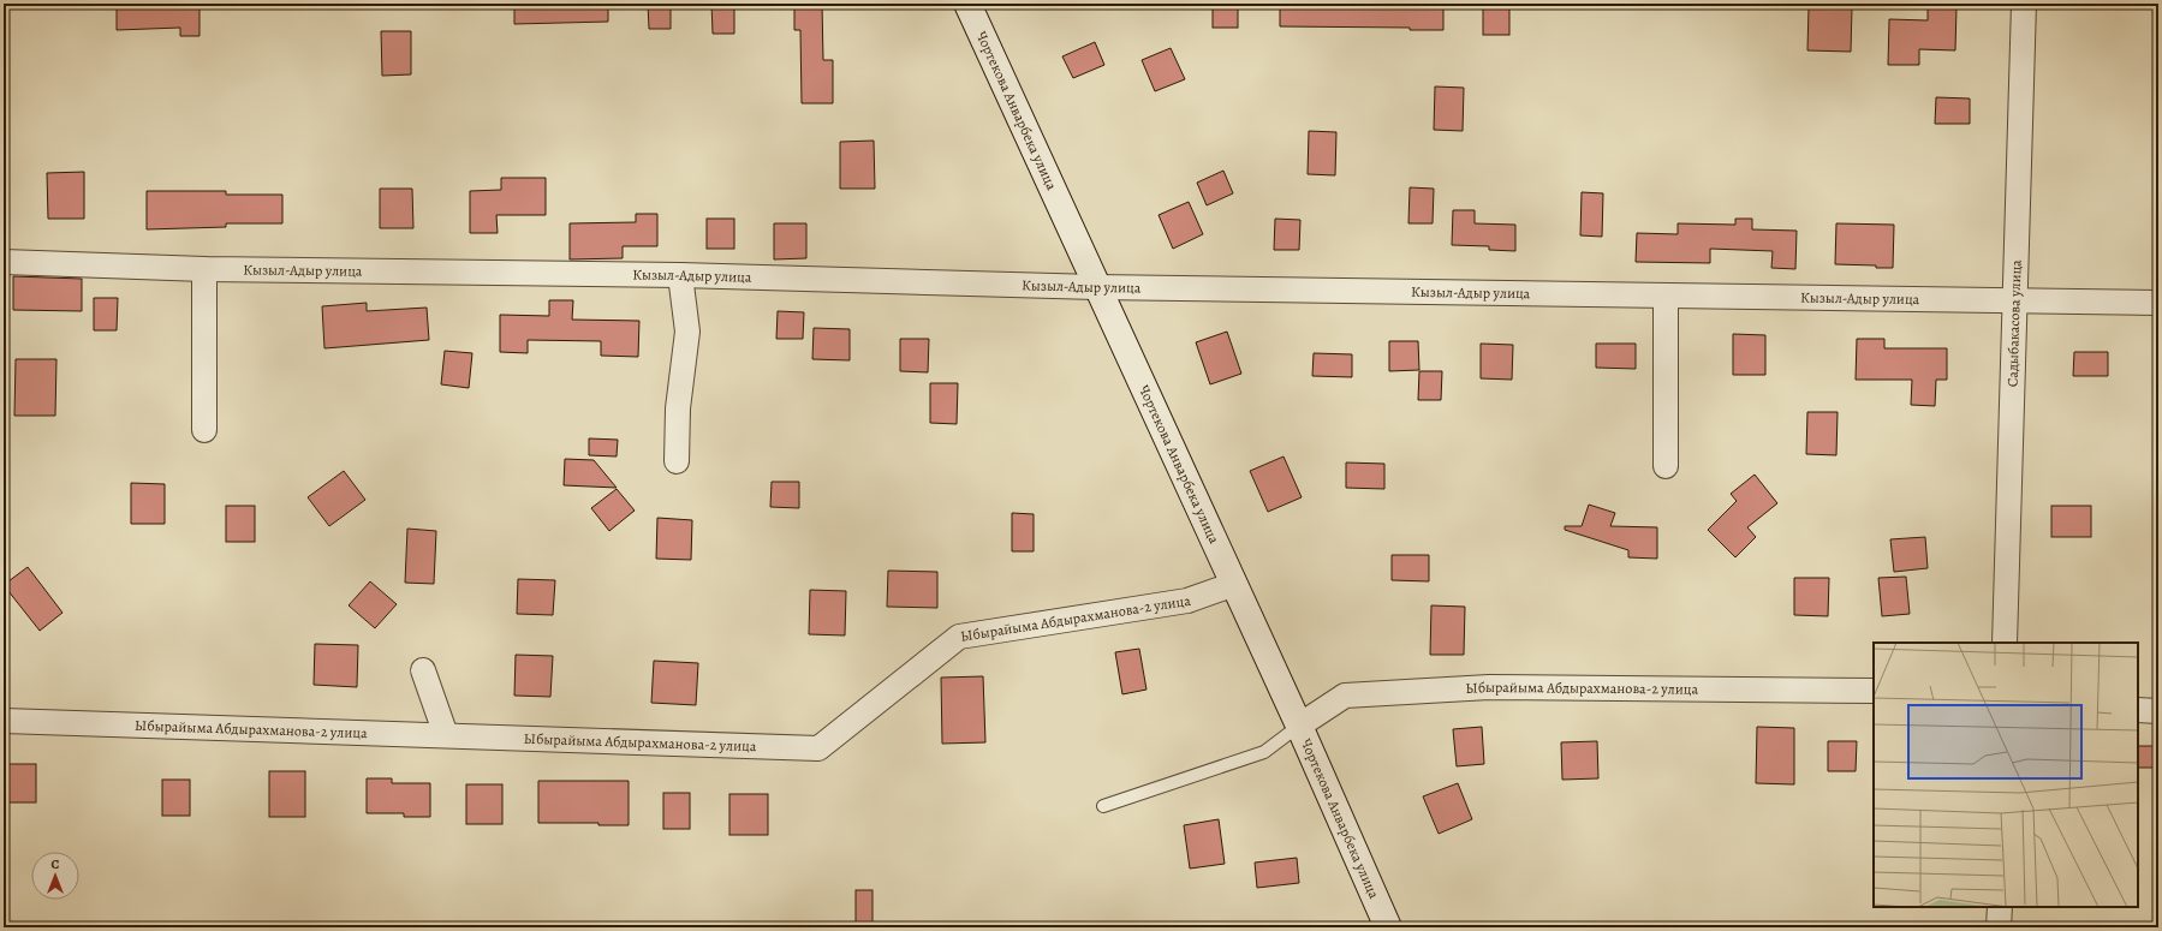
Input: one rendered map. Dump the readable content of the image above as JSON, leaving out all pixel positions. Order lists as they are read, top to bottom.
{
  "streets": {
    "street": [
      "Чортекова Анварбека улица",
      "Кызыл-Адыр улица",
      "Садыбакасова улица",
      "Ыбырайыма Абдырахманова-2 улица"
    ]
  },
  "crossings": [
    ["Чортекова Анварбека улица", "Кызыл-Адыр улица"],
    ["Чортекова Анварбека улица", "Ыбырайыма Абдырахманова-2 улица"],
    ["Кызыл-Адыр улица", "Садыбакасова улица"]
  ],
  "north": "top"
}
